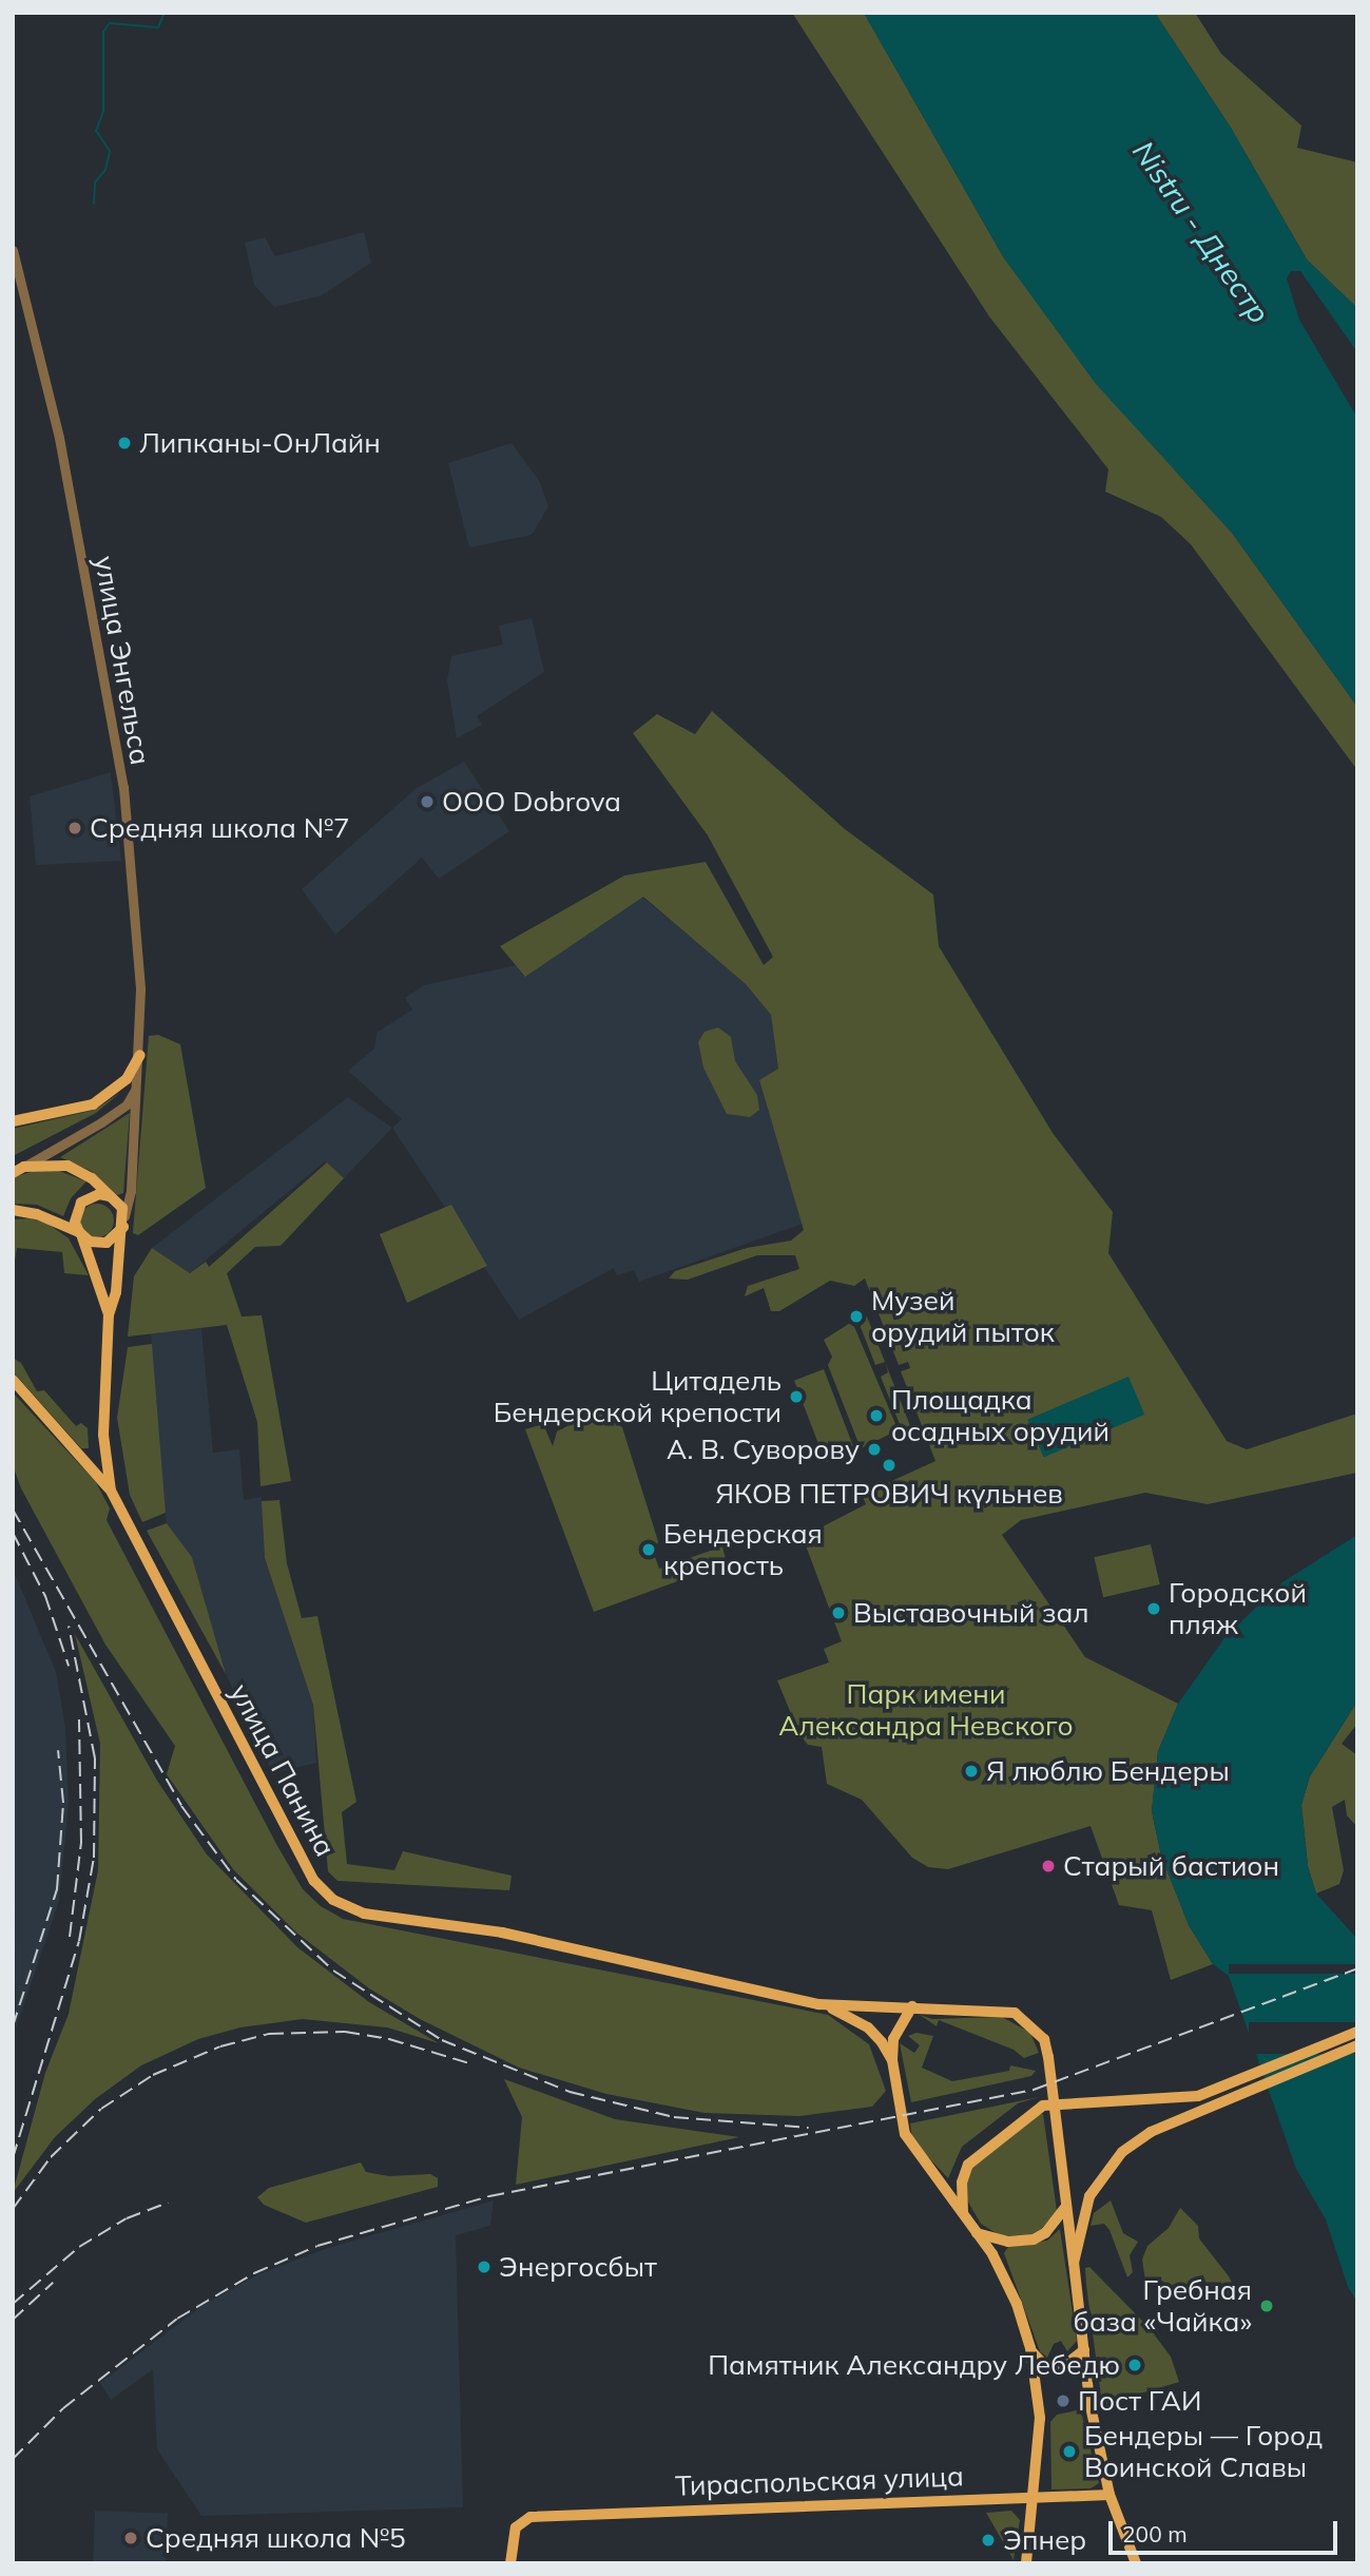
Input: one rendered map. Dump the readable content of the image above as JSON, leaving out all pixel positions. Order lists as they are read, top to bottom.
{
  "streets": {
    "main road": ["улица Панина", "Тираспольская улица"],
    "street": ["улица Энгельса"]
  },
  "water": ["Nistru - Днестр"],
  "parks": ["Парк имени Александра Невского"],
  "places": [
    "Липканы-ОнЛайн",
    "OOO Dobrova",
    "Средняя школа №7",
    "Музей орудий пыток",
    "Цитадель Бендерской крепости",
    "Площадка осадных орудий",
    "А. В. Суворову",
    "ЯКОВ ПЕТРОВИЧ күльнев",
    "Бендерская крепость",
    "Городской пляж",
    "Выставочный зал",
    "Я люблю Бендеры",
    "Старый бастион",
    "Энергосбыт",
    "Гребная база «Чайка»",
    "Памятник Александру Лебедю",
    "Пост ГАИ",
    "Бендеры — Город Воинской Славы",
    "Средняя школа №5",
    "Эпнер"
  ],
  "scale_bar": "200 m"
}
